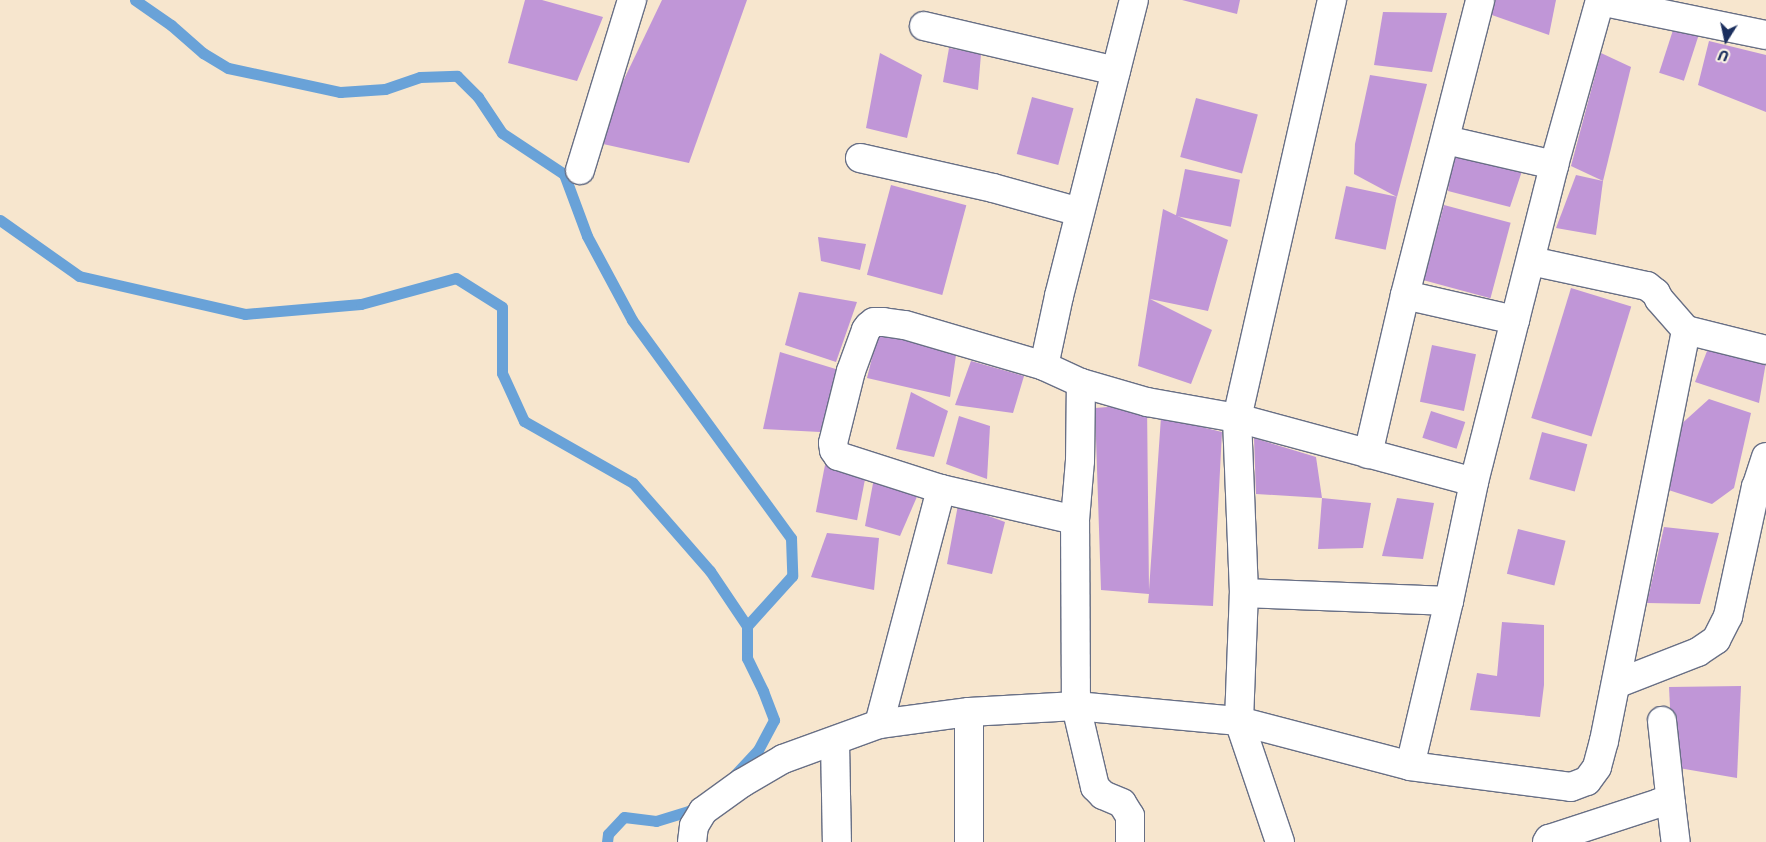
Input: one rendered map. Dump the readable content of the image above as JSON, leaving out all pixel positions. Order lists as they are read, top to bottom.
{
  "north": "bottom"
}
